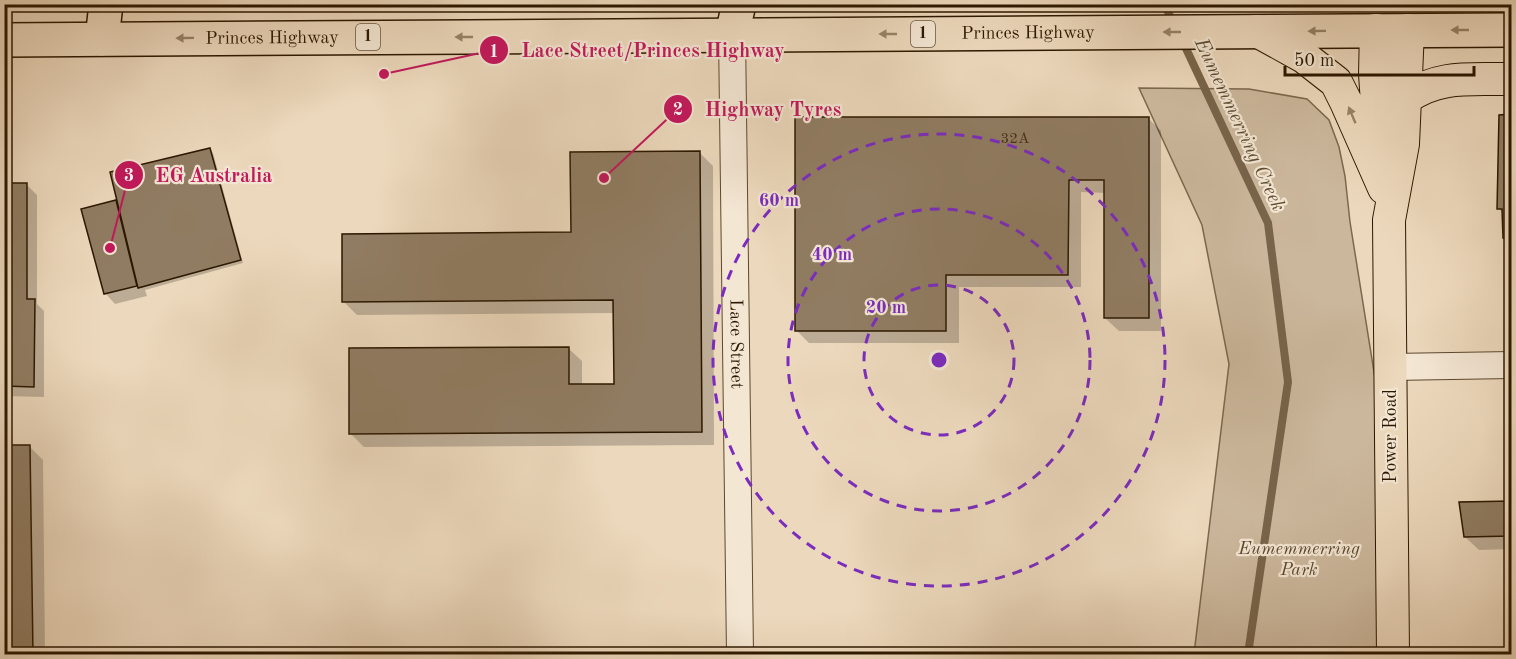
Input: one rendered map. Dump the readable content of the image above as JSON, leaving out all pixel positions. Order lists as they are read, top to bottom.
{
  "streets": {
    "highway": ["Princes Highway", "1"],
    "main road": ["Power Road"],
    "street": ["Lace Street"]
  },
  "crossings": [
    ["Princes Highway", "Lace Street"],
    ["Princes Highway", "Power Road"]
  ],
  "one_way": ["Princes Highway"],
  "water": ["Eumemmerring Creek"],
  "parks": ["Eumemmerring Park"],
  "places": ["Lace Street/Princes Highway", "Highway Tyres", "EG Australia"],
  "house_numbers": ["32A"],
  "scale_bar": "50 m",
  "rings": ["60 m", "40 m", "20 m"]
}
